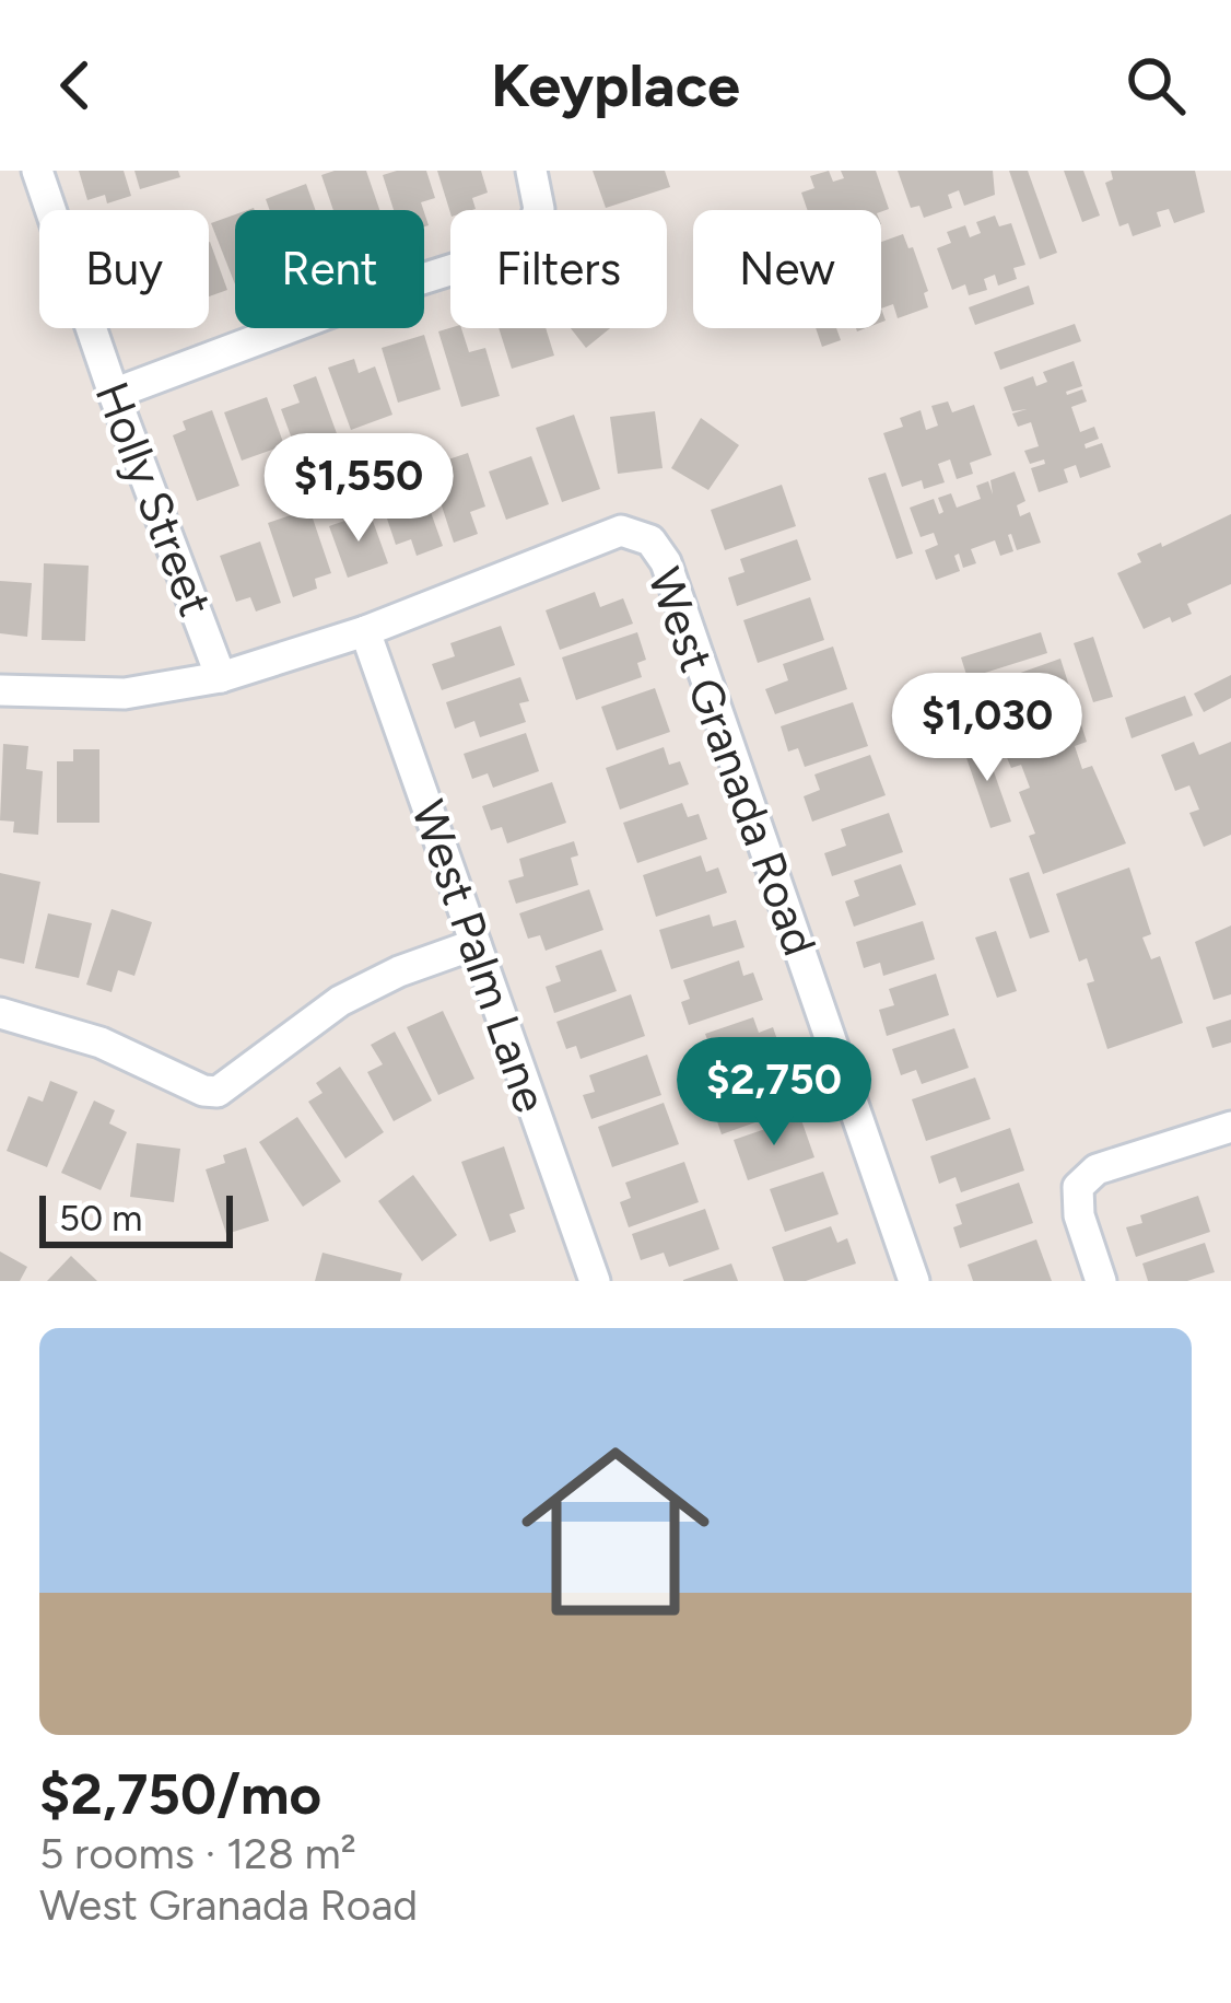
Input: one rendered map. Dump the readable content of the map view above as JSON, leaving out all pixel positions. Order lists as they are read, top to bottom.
{
  "streets": {
    "street": ["Holly Street", "West Granada Road", "West Palm Lane"]
  },
  "crossings": [
    ["West Granada Road", "West Palm Lane"]
  ],
  "scale_bar": "50 m",
  "page": {
    "header": "Keyplace",
    "chip": [
      "Buy",
      "Rent",
      "Filters",
      "New"
    ],
    "price": ["$1,550", "$1,030", "$2,750"],
    "scale": "50 m",
    "list": [
      {
        "name": "$2,750/mo",
        "note": "5 rooms · 128 m² · West Granada Road"
      }
    ]
  }
}
